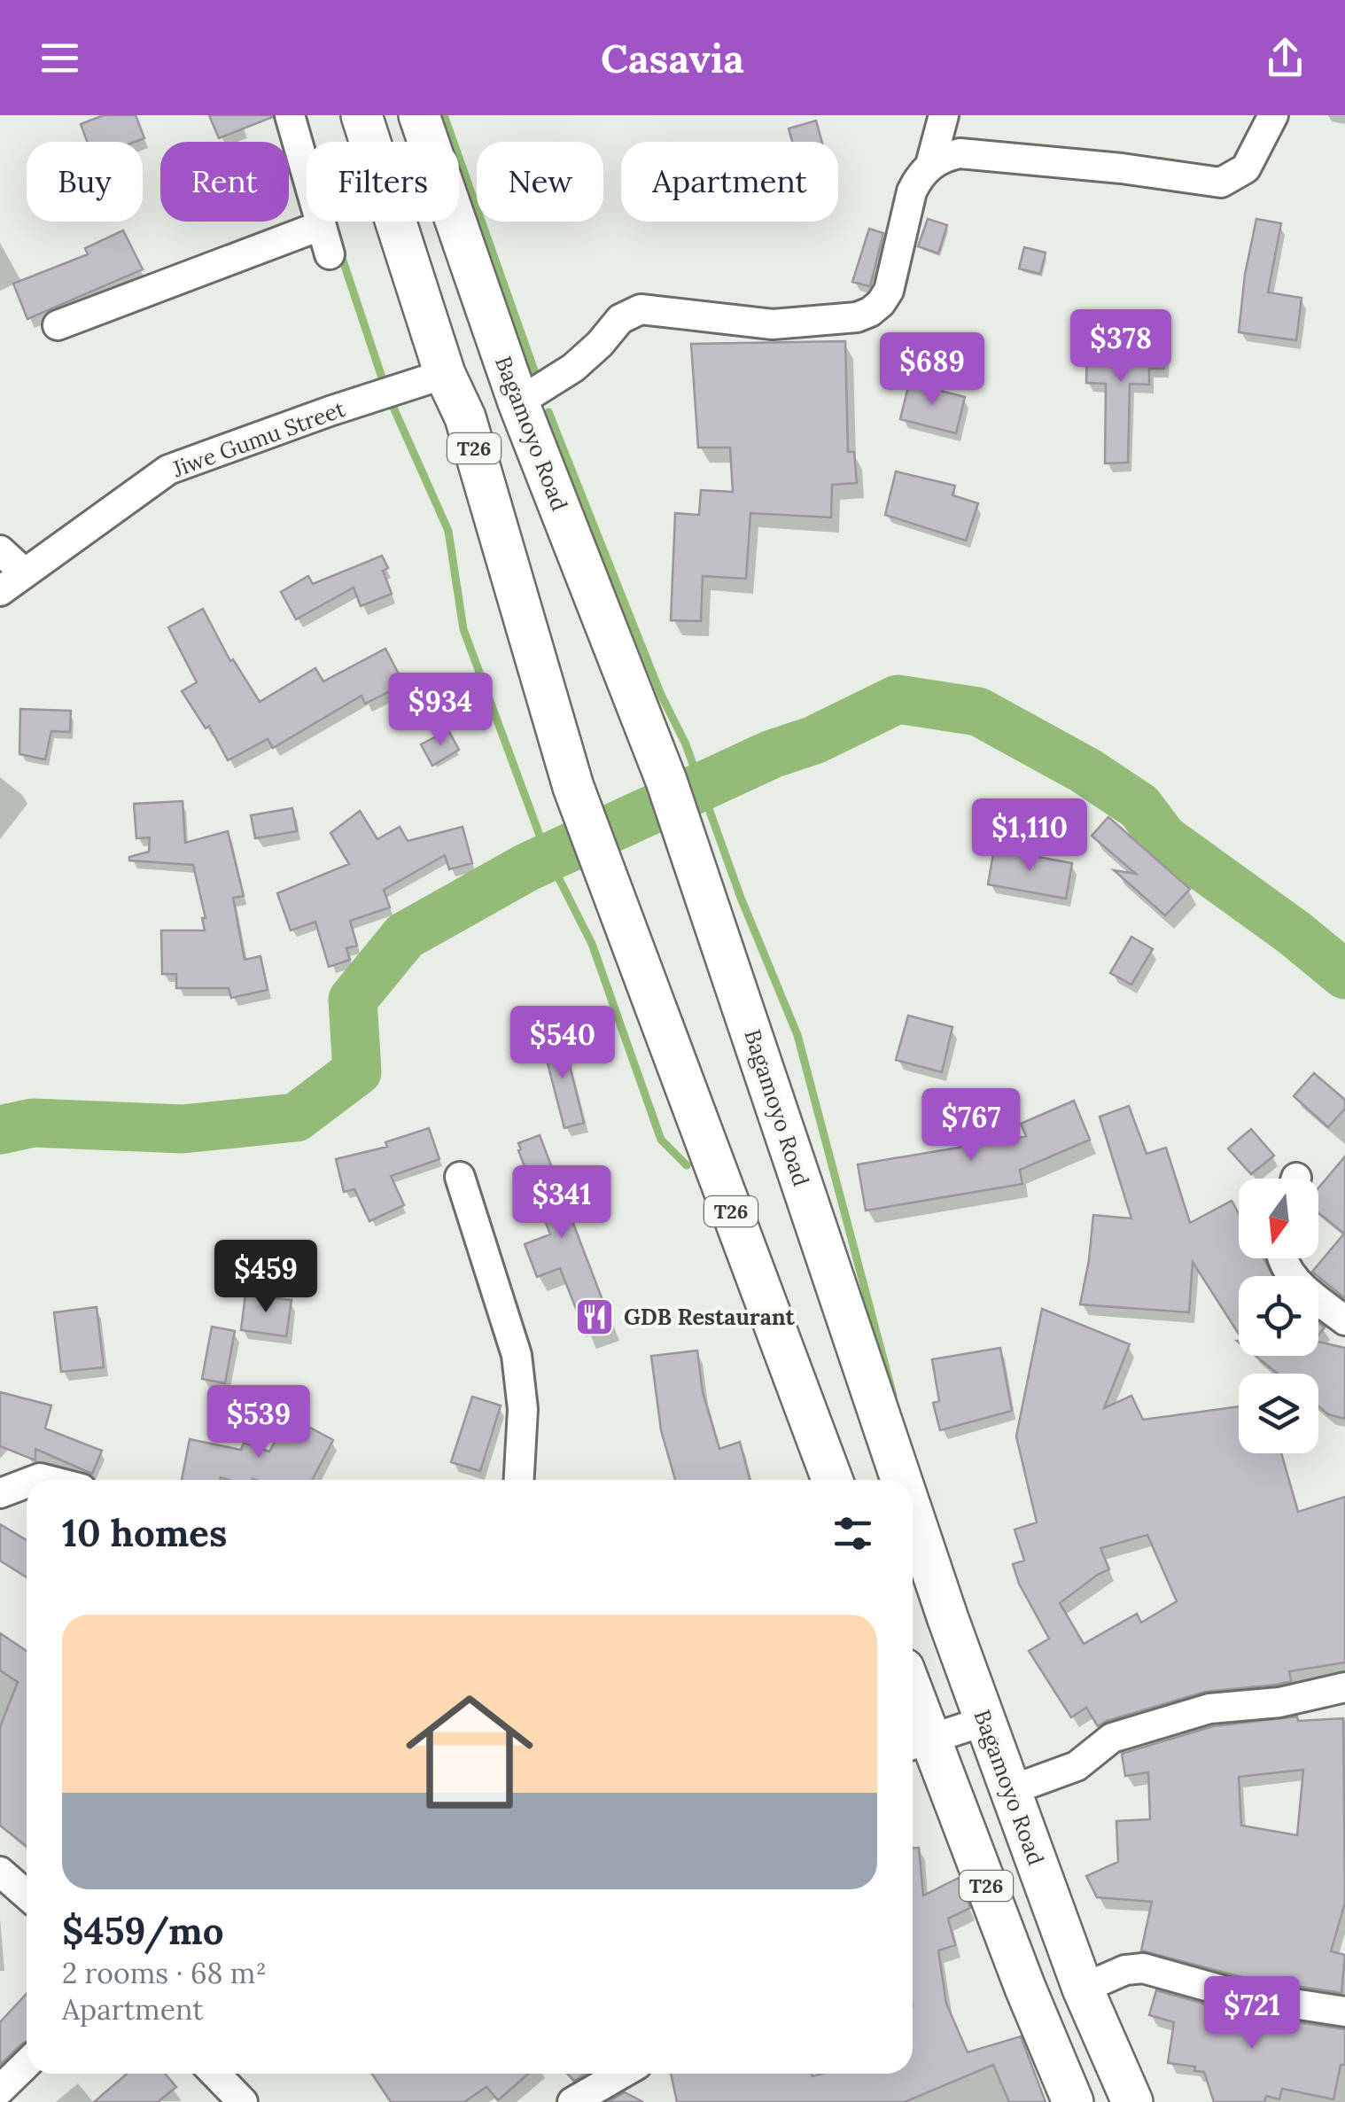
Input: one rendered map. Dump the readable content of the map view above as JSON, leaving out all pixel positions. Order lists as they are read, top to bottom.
{
  "streets": {
    "highway": ["Bagamoyo Road", "T26"],
    "street": ["Jiwe Gumu Street"]
  },
  "crossings": [
    ["Jiwe Gumu Street", "T26"]
  ],
  "places": {
    "restaurant": ["GDB Restaurant"]
  },
  "north": "bottom",
  "page": {
    "header": "Casavia",
    "chip": [
      "Buy",
      "Rent",
      "Filters",
      "New",
      "Apartment"
    ],
    "price": [
      "$378",
      "$689",
      "$934",
      "$1,110",
      "$540",
      "$767",
      "$341",
      "$459",
      "$539",
      "$721"
    ],
    "heading": "10 homes",
    "list": [
      {
        "name": "$459/mo",
        "note": "2 rooms · 68 m² · Apartment"
      }
    ]
  }
}
